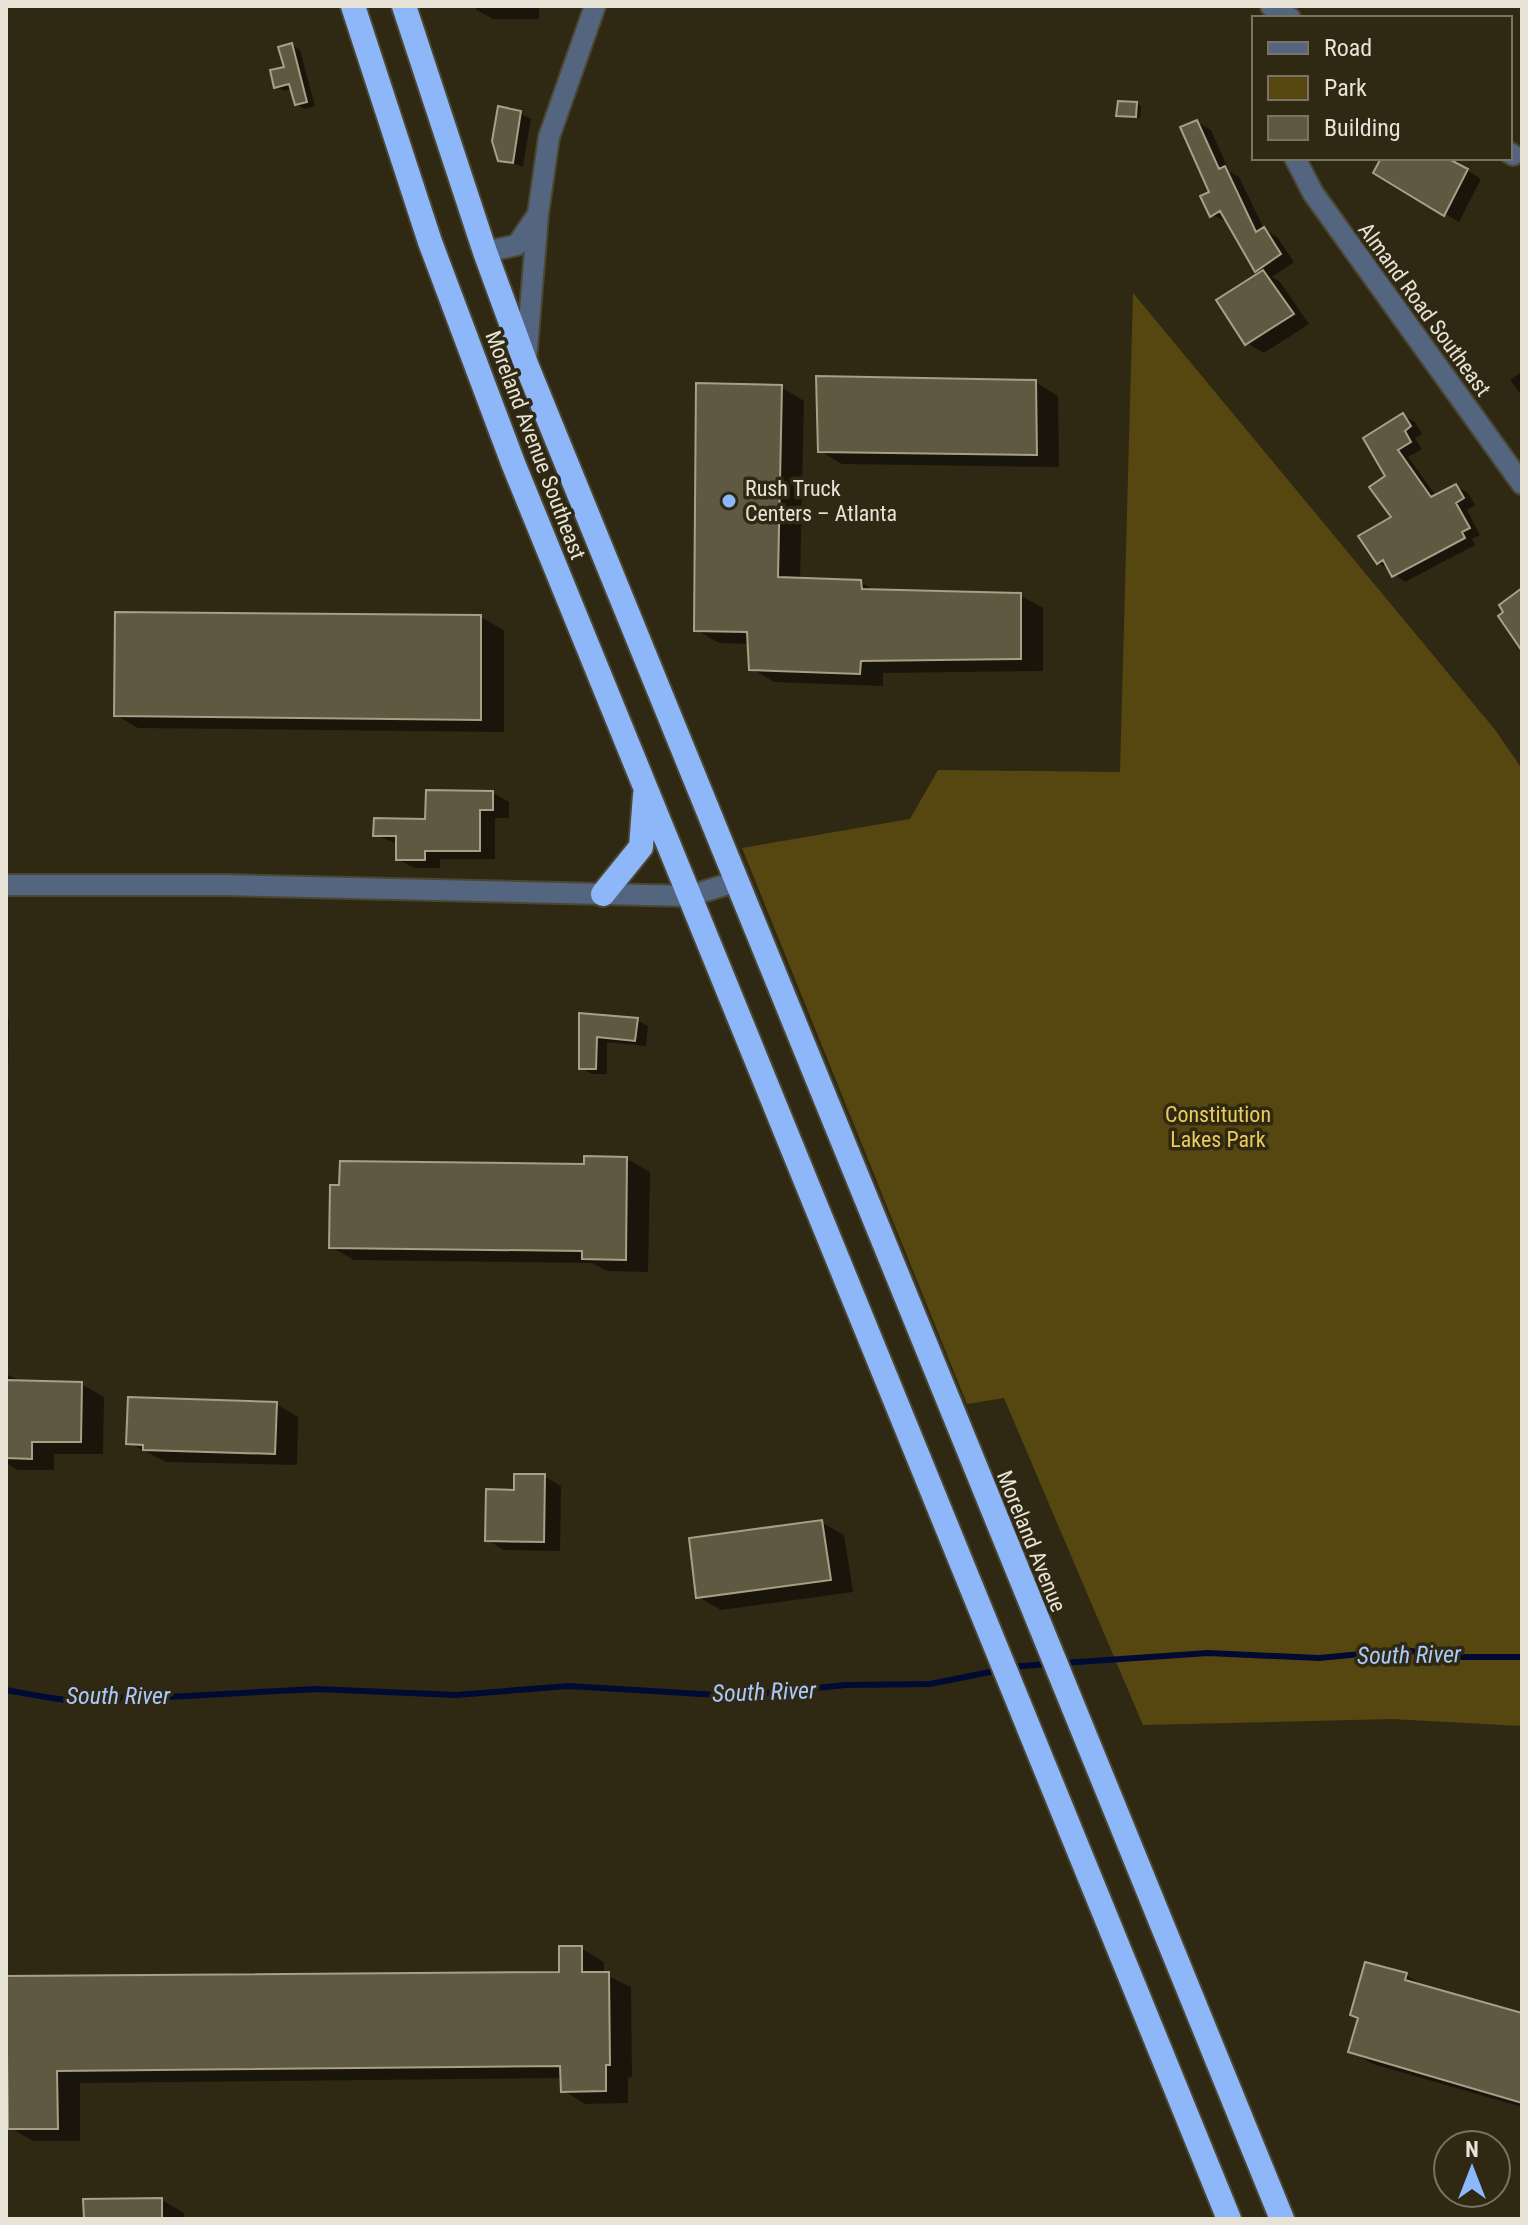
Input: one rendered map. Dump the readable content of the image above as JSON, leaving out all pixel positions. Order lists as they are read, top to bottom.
{
  "streets": {
    "highway": ["Moreland Avenue Southeast", "Moreland Avenue"],
    "street": ["Almand Road Southeast"]
  },
  "crossings": [
    ["Moreland Avenue Southeast", "Moreland Avenue"]
  ],
  "water": ["South River"],
  "parks": ["Constitution Lakes Park"],
  "places": ["Rush Truck Centers – Atlanta"],
  "legend": ["Road", "Park", "Building"],
  "north": "top"
}
